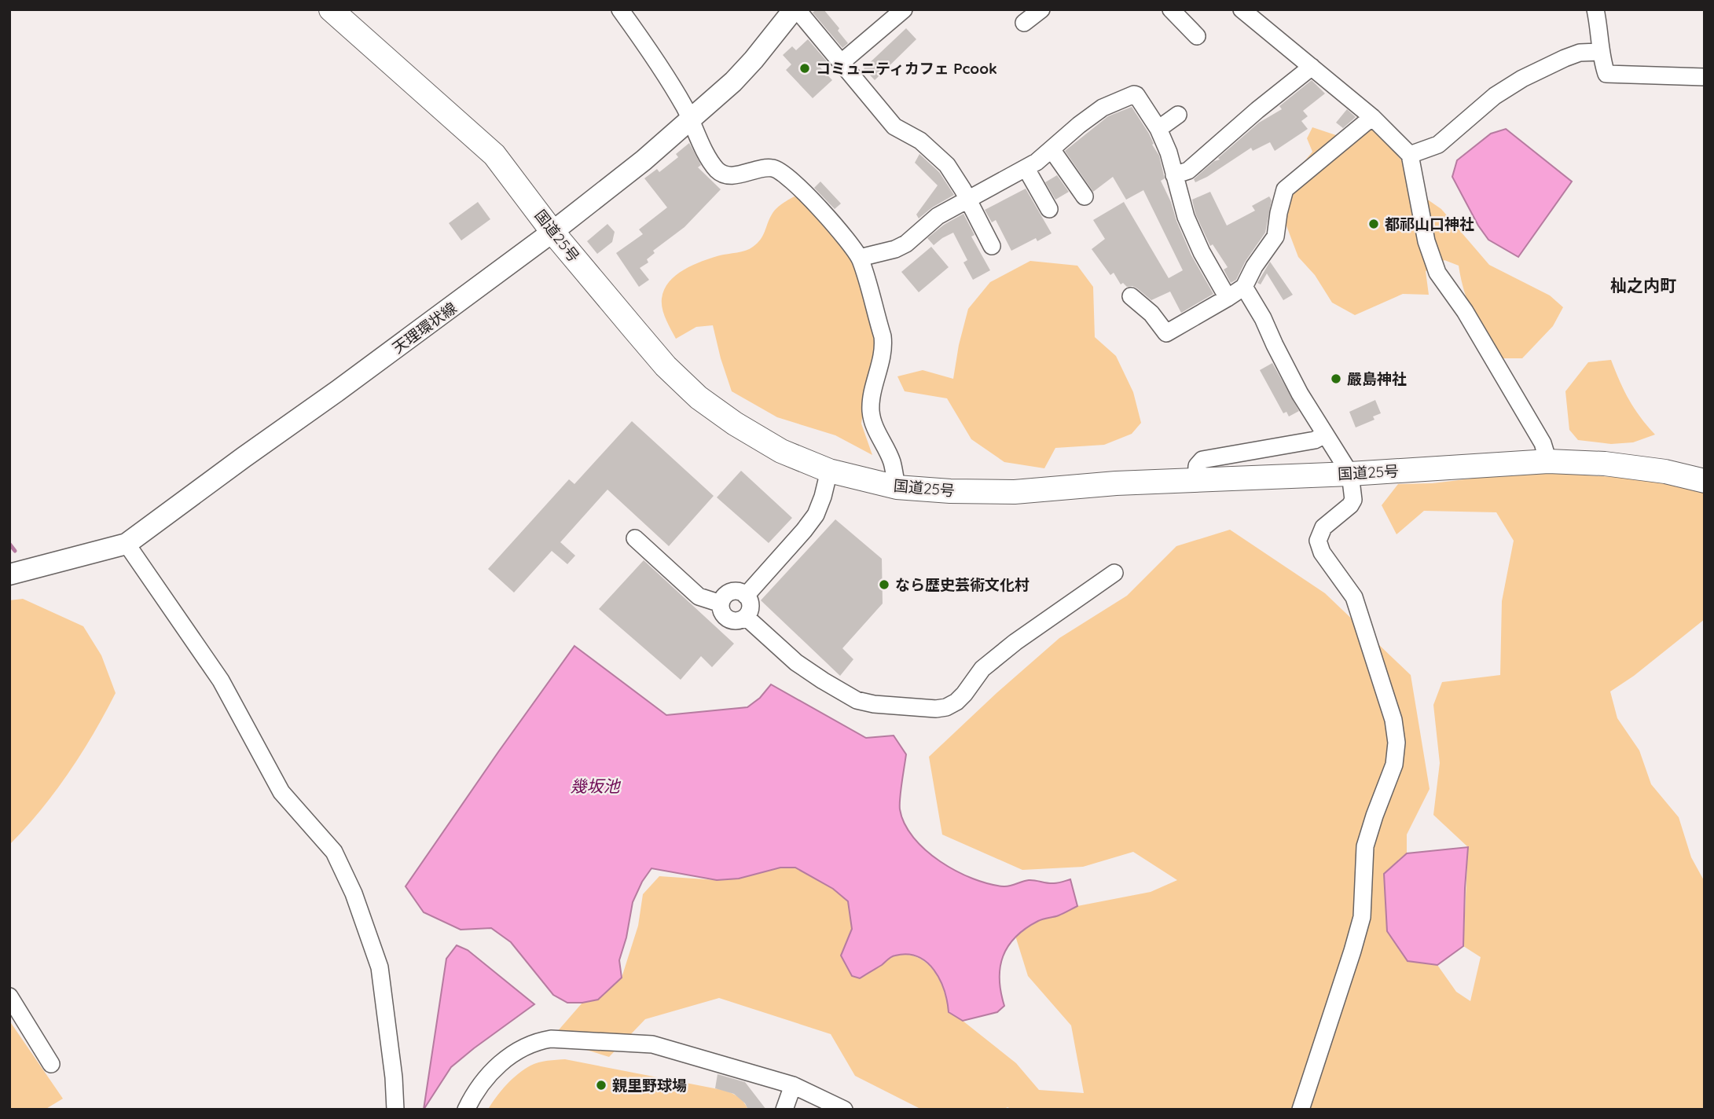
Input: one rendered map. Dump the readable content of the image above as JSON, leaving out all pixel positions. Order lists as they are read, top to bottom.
{
  "streets": {
    "highway": ["国道25号"],
    "main road": ["天理環状線"]
  },
  "crossings": [
    ["国道25号", "天理環状線"]
  ],
  "districts": ["杣之内町"],
  "water": ["幾坂池"],
  "places": [
    "コミュニティカフェ Pcook",
    "都祁山口神社",
    "嚴島神社",
    "なら歴史芸術文化村",
    "親里野球場"
  ]
}
